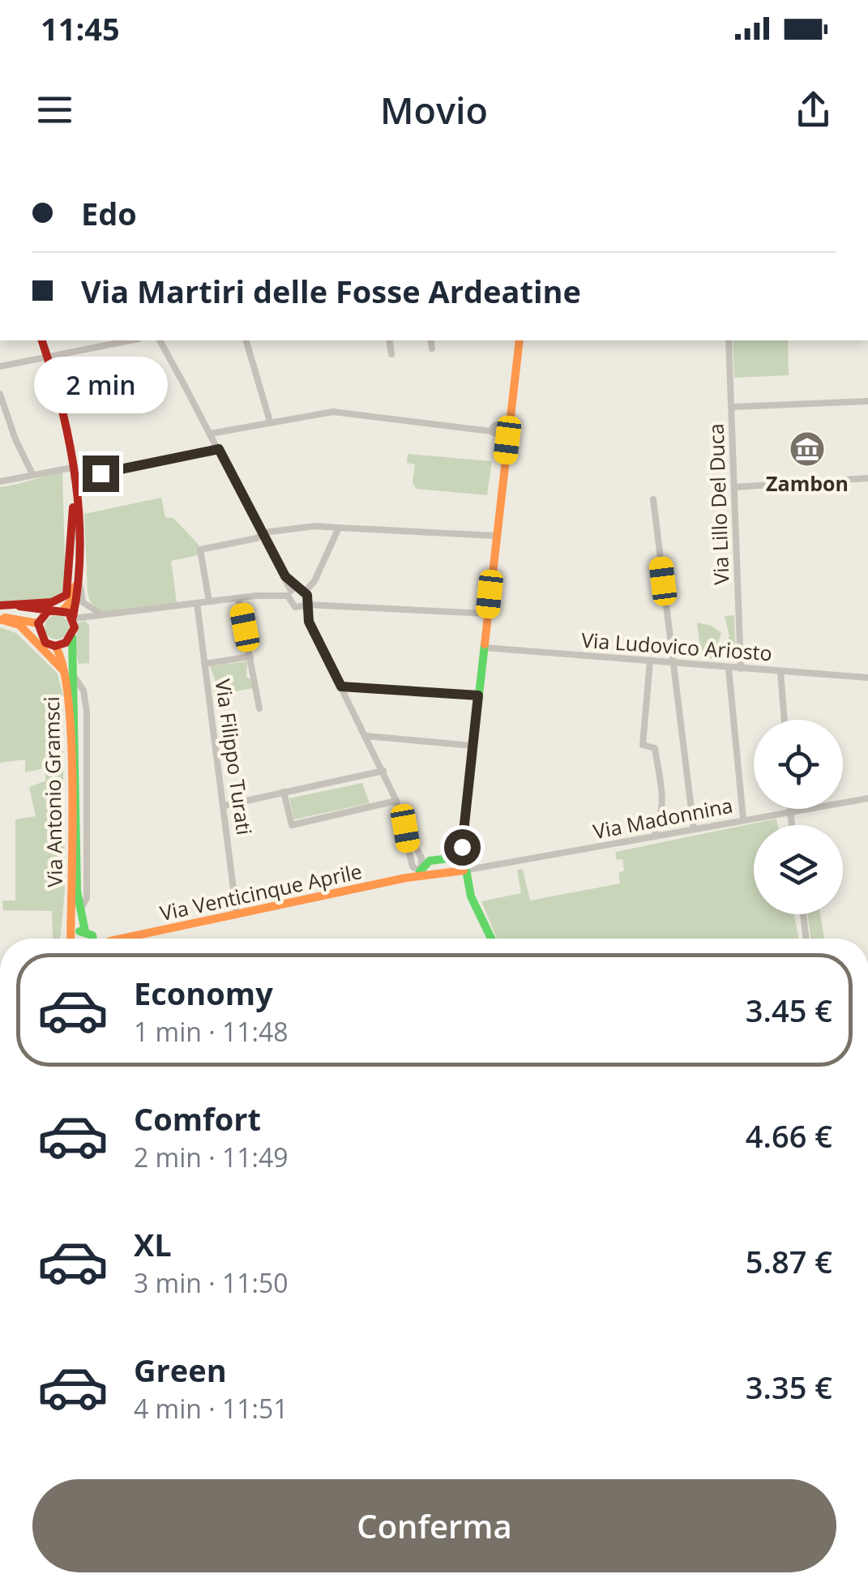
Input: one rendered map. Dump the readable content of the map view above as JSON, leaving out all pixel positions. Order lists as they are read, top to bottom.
{
  "streets": {
    "street": [
      "Via Lillo Del Duca",
      "Via Ludovico Ariosto",
      "Via Filippo Turati",
      "Via Antonio Gramsci",
      "Via Madonnina",
      "Via Venticinque Aprile"
    ]
  },
  "crossings": [
    ["Via Lillo Del Duca", "Via Ludovico Ariosto"],
    ["Via Filippo Turati", "Via Venticinque Aprile"],
    ["Via Antonio Gramsci", "Via Venticinque Aprile"],
    ["Via Madonnina", "Via Venticinque Aprile"]
  ],
  "places": {
    "museum": ["Zambon"]
  },
  "page": {
    "status": "11:45",
    "header": "Movio",
    "banner": ["Edo", "Via Martiri delle Fosse Ardeatine"],
    "bubble": "2 min",
    "list": [
      {
        "name": "Economy",
        "note": "1 min · 11:48",
        "value": "3.45 €"
      },
      {
        "name": "Comfort",
        "note": "2 min · 11:49",
        "value": "4.66 €"
      },
      {
        "name": "XL",
        "note": "3 min · 11:50",
        "value": "5.87 €"
      },
      {
        "name": "Green",
        "note": "4 min · 11:51",
        "value": "3.35 €"
      }
    ],
    "buttons": "Conferma"
  }
}
